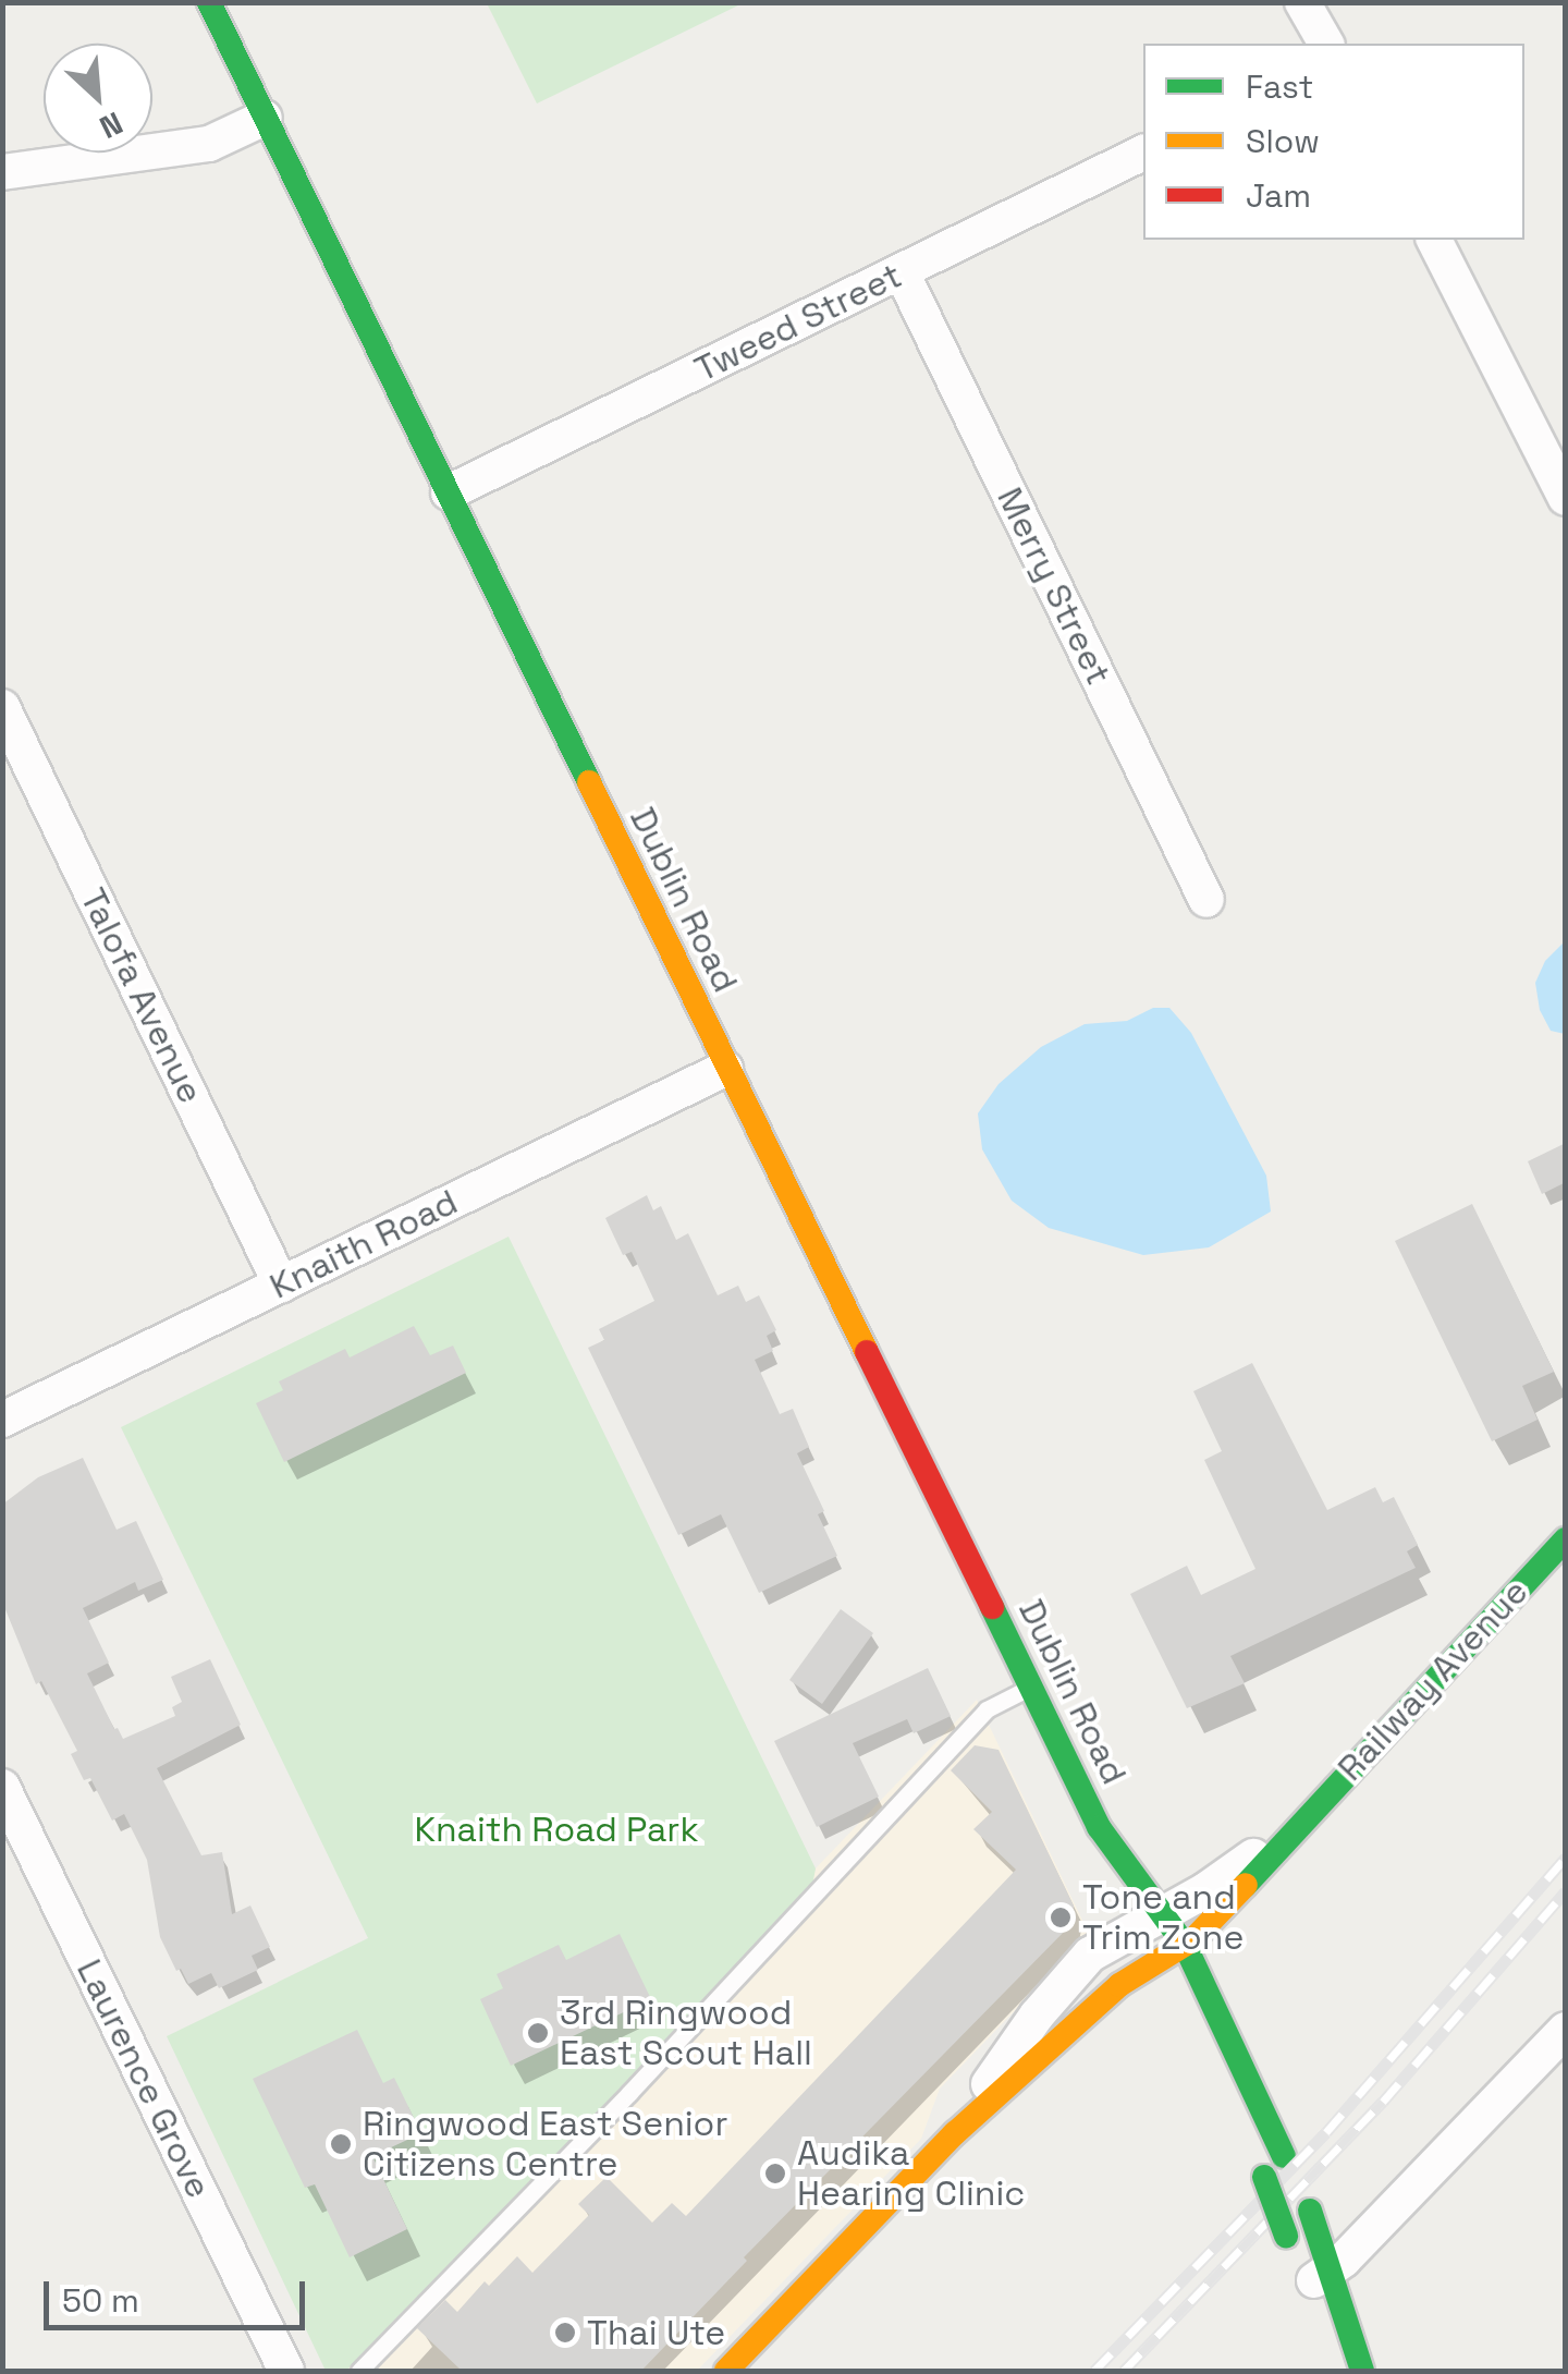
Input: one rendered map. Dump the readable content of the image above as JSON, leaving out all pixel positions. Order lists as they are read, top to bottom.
{
  "streets": {
    "main road": ["Dublin Road", "Railway Avenue"],
    "street": [
      "Tweed Street",
      "Merry Street",
      "Talofa Avenue",
      "Knaith Road",
      "Laurence Grove"
    ]
  },
  "crossings": [
    ["Tweed Street", "Merry Street"],
    ["Tweed Street", "Dublin Road"],
    ["Dublin Road", "Knaith Road"],
    ["Dublin Road", "Railway Avenue"],
    ["Talofa Avenue", "Knaith Road"]
  ],
  "parks": ["Knaith Road Park"],
  "places": [
    "Tone and Trim Zone",
    "3rd Ringwood East Scout Hall",
    "Ringwood East Senior Citizens Centre",
    "Audika Hearing Clinic",
    "Thai Ute"
  ],
  "legend": ["Fast", "Slow", "Jam"],
  "scale_bar": "50 m",
  "north": "bottom right"
}
